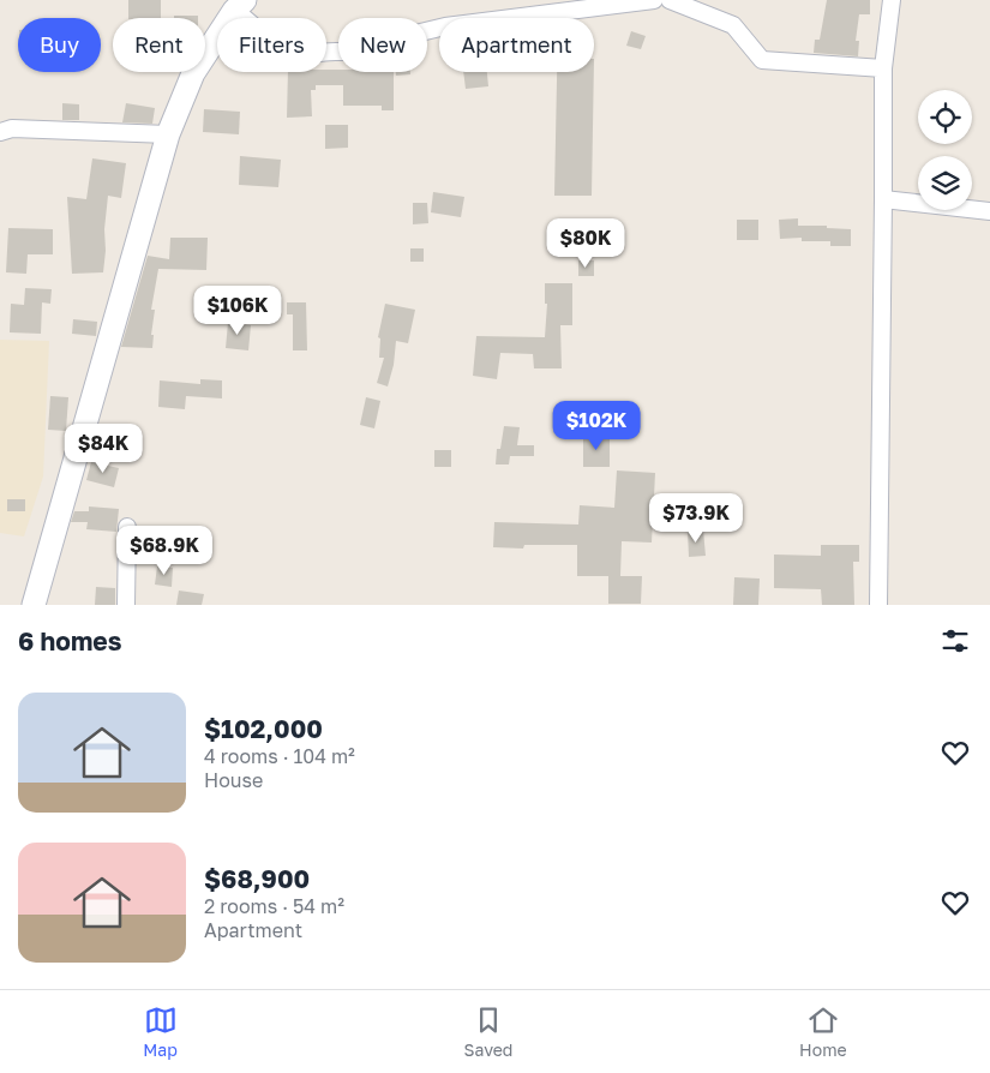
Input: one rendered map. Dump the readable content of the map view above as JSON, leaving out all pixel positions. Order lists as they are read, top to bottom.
{
  "page": {
    "chip": [
      "Buy",
      "Rent",
      "Filters",
      "New",
      "Apartment"
    ],
    "price": [
      "$80K",
      "$106K",
      "$102K",
      "$84K",
      "$73.9K",
      "$68.9K"
    ],
    "heading": "6 homes",
    "list": [
      {
        "name": "$102,000",
        "note": "4 rooms · 104 m² · House"
      },
      {
        "name": "$68,900",
        "note": "2 rooms · 54 m² · Apartment"
      }
    ],
    "tabs": ["Map", "Saved", "Home"]
  }
}
